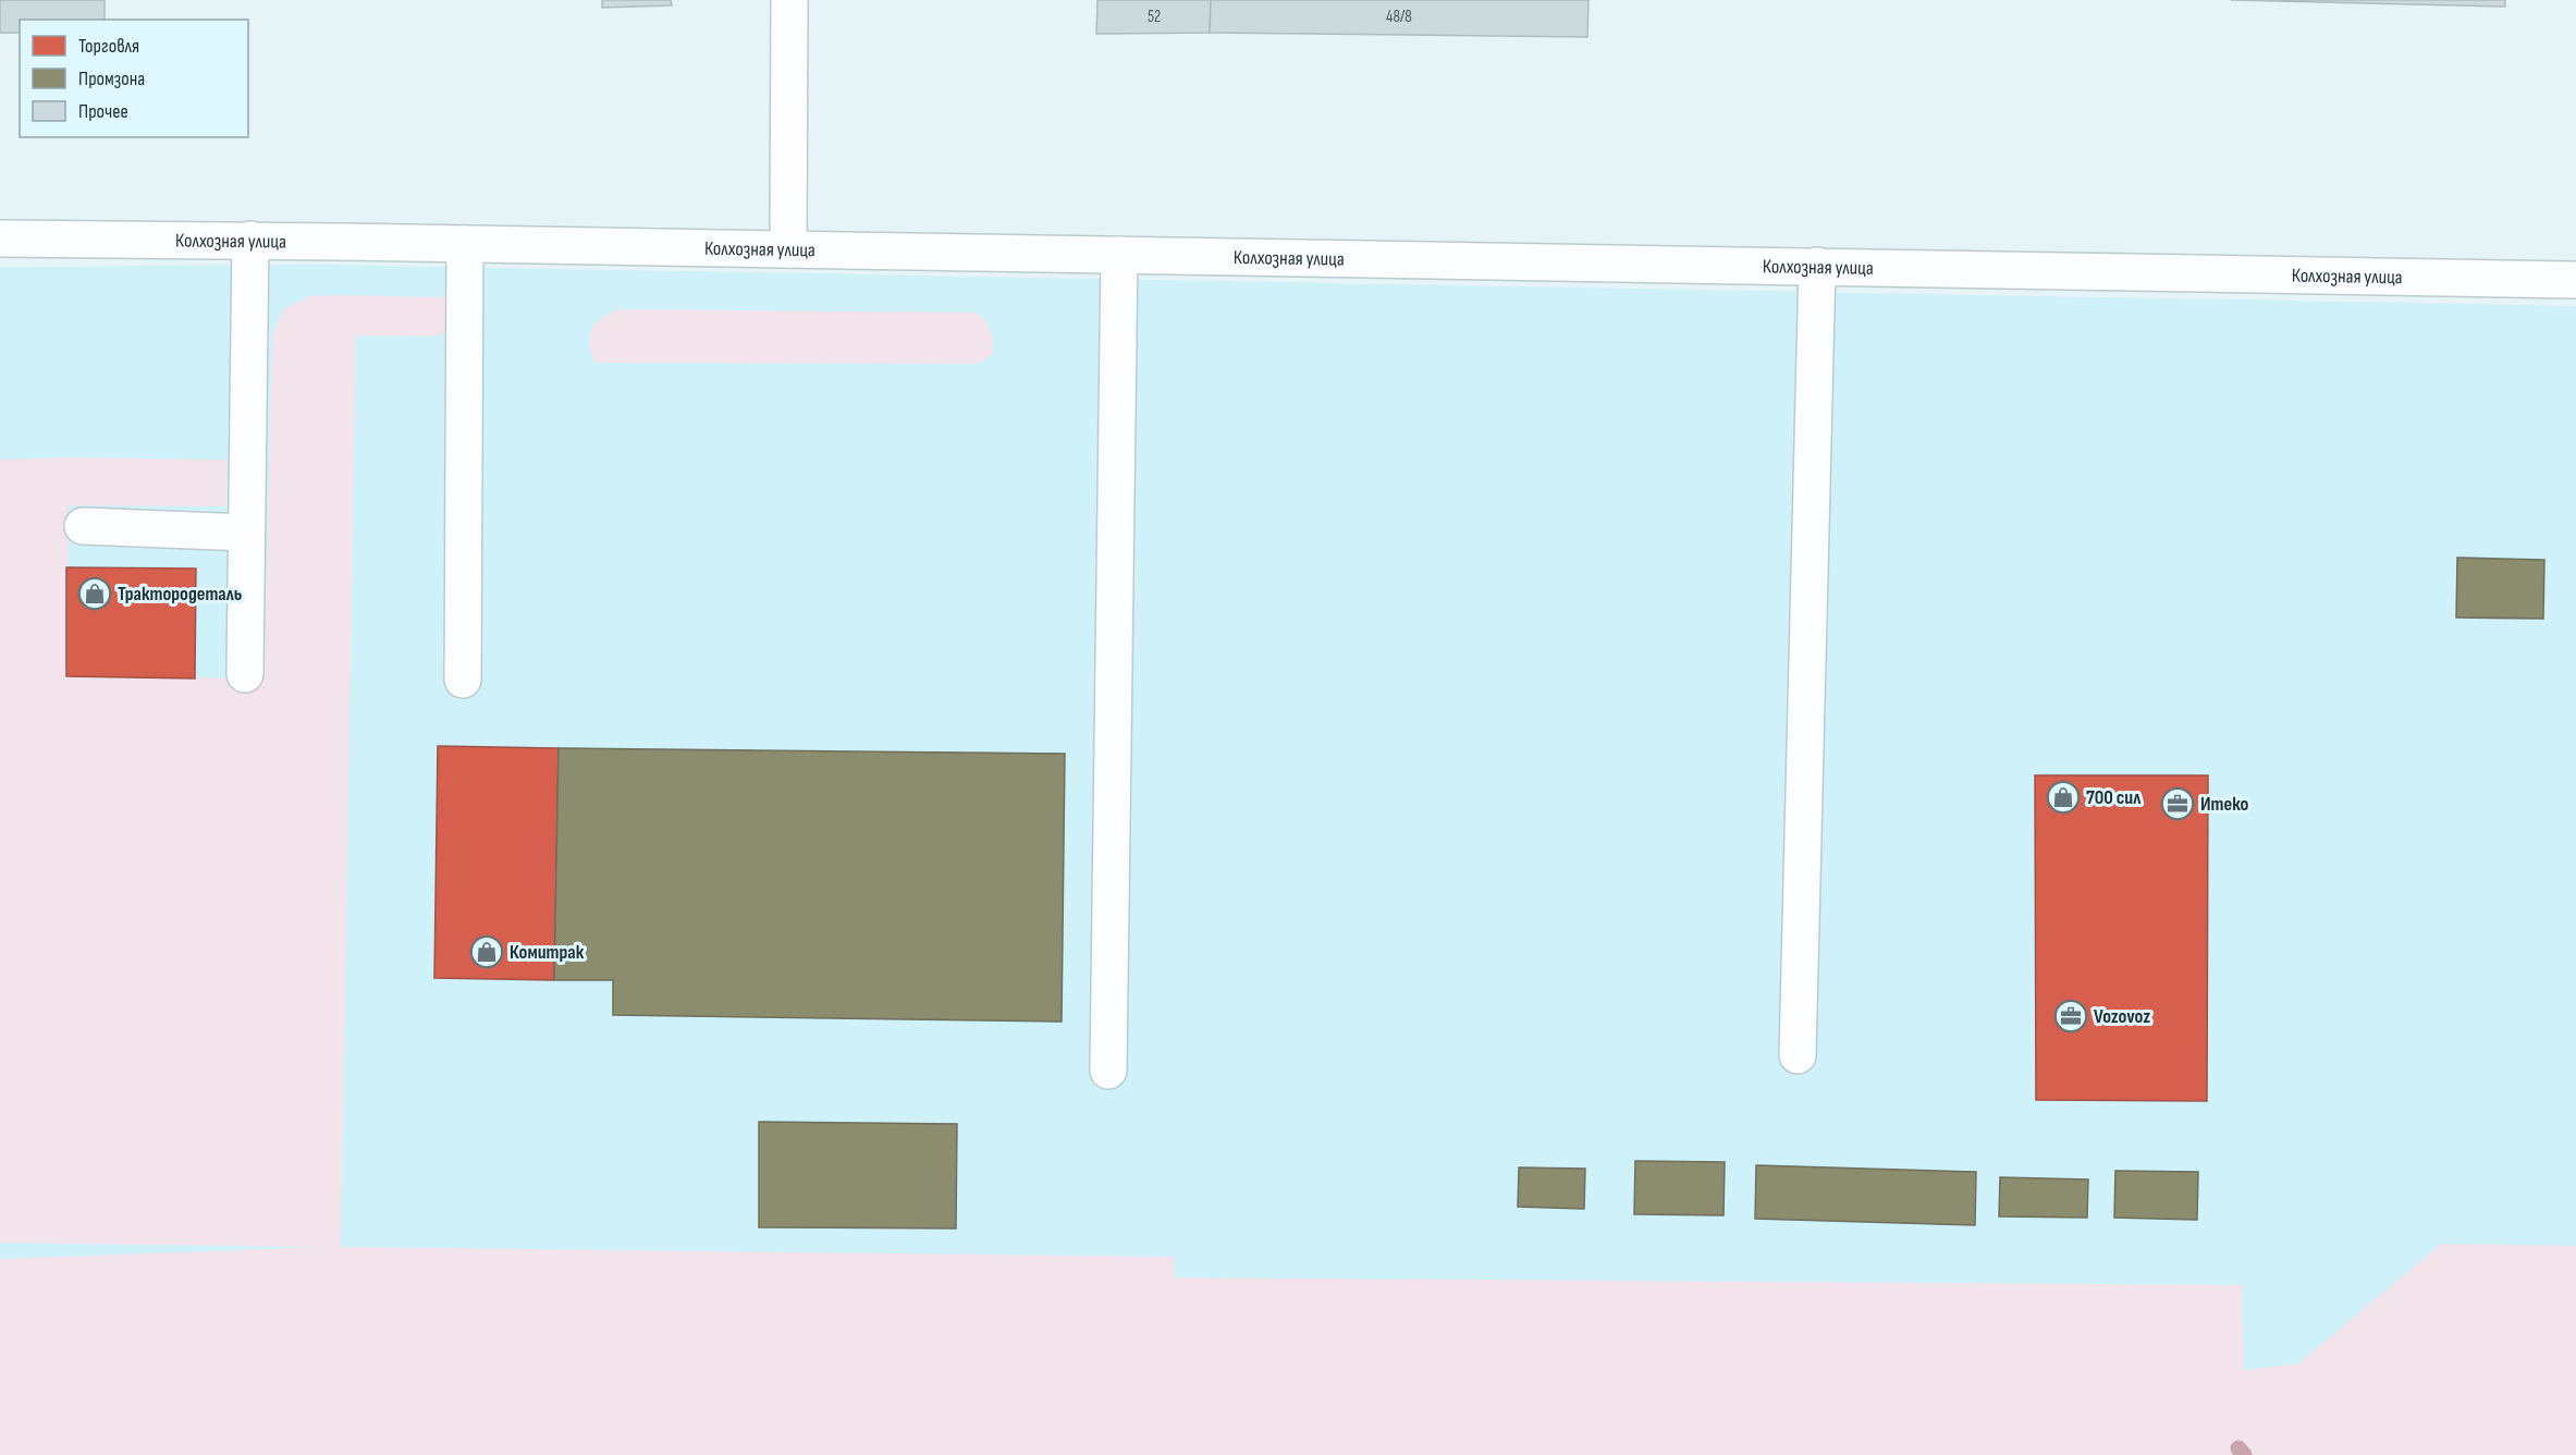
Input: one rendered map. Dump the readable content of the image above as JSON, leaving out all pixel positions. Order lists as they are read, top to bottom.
{
  "streets": {
    "street": ["Колхозная улица"]
  },
  "places": {
    "shop": ["Трактородеталь", "700 сил", "Комитрак"],
    "office": ["Итеко", "Vozovoz"]
  },
  "house_numbers": ["52", "48/8"],
  "legend": ["Торговля", "Промзона", "Прочее"]
}
